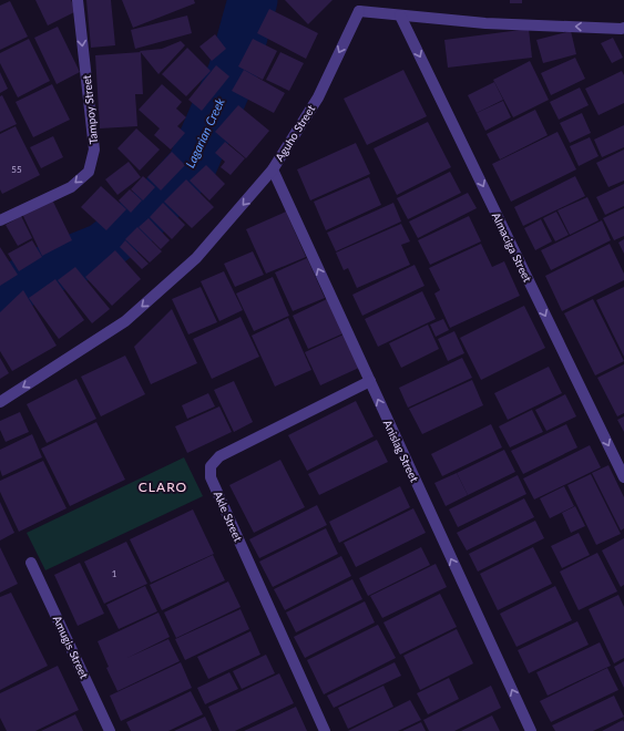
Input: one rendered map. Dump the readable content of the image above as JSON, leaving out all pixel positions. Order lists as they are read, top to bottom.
{
  "streets": {
    "street": [
      "Tampoy Street",
      "Aguho Street",
      "Almaciga Street",
      "Anislag Street",
      "Akle Street",
      "Amugis Street"
    ]
  },
  "crossings": [
    ["Aguho Street", "Almaciga Street"],
    ["Aguho Street", "Anislag Street"],
    ["Anislag Street", "Akle Street"]
  ],
  "one_way": [
    "Tampoy Street",
    "Aguho Street",
    "Almaciga Street",
    "Anislag Street"
  ],
  "districts": ["CLARO"],
  "water": ["Lagarian Creek"],
  "house_numbers": ["55", "1"]
}
